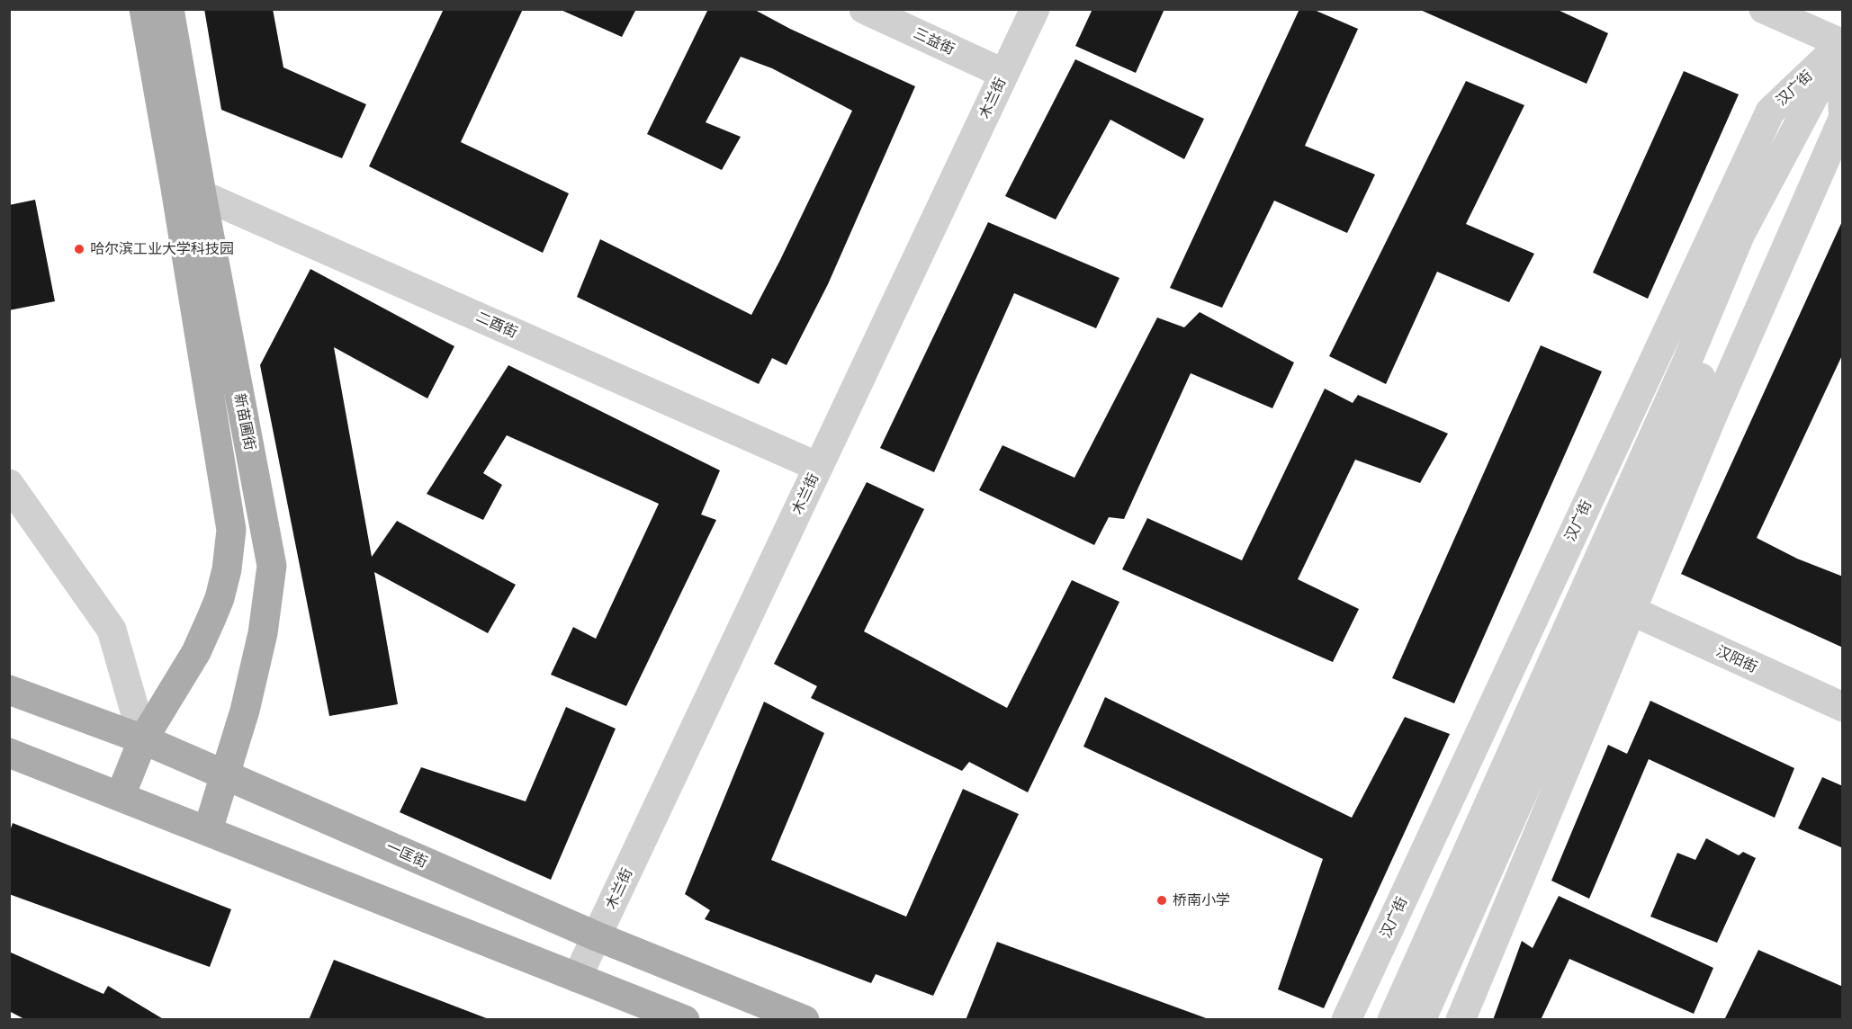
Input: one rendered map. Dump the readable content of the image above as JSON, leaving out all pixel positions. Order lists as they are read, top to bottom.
{
  "streets": {
    "main road": ["新苗圃街", "一匡街"],
    "street": [
      "三益街",
      "汉广街",
      "木兰街",
      "二酉街",
      "汉阳街"
    ]
  },
  "crossings": [
    ["三益街", "木兰街"],
    ["木兰街", "二酉街"],
    ["木兰街", "一匡街"],
    ["二酉街", "新苗圃街"],
    ["新苗圃街", "一匡街"]
  ],
  "places": ["哈尔滨工业大学科技园", "桥南小学"]
}
